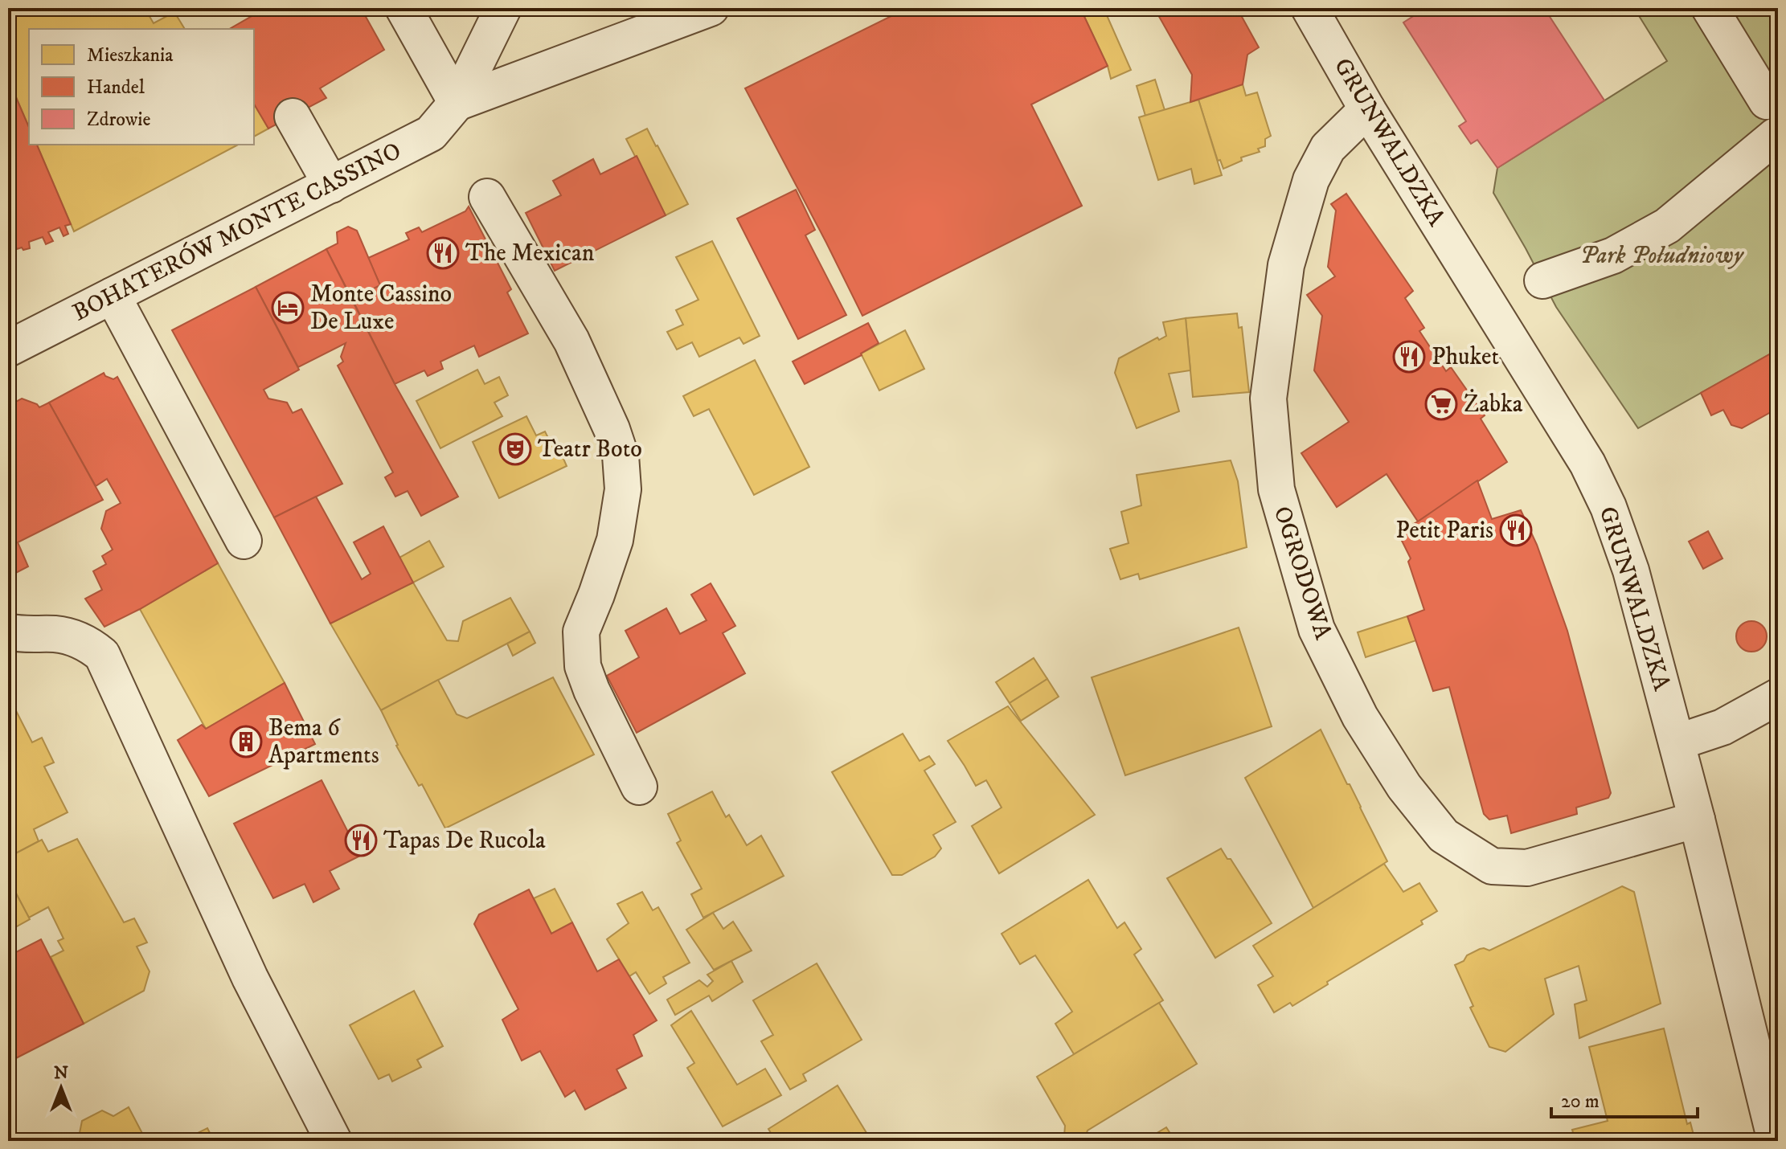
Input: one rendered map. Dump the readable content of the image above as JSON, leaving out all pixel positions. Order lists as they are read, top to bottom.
{
  "streets": {
    "street": ["GRUNWALDZKA", "BOHATERÓW MONTE CASSINO", "OGRODOWA"]
  },
  "crossings": [
    ["GRUNWALDZKA", "OGRODOWA"]
  ],
  "parks": ["Park Południowy"],
  "places": {
    "restaurant": [
      "The Mexican",
      "Phuket",
      "Petit Paris",
      "Tapas De Rucola"
    ],
    "hotel": ["Monte Cassino De Luxe"],
    "supermarket": ["Żabka"],
    "theatre": ["Teatr Boto"],
    "building": ["Bema 6 Apartments"]
  },
  "legend": ["Mieszkania", "Handel", "Zdrowie"],
  "scale_bar": "20 m",
  "north": "top"
}
